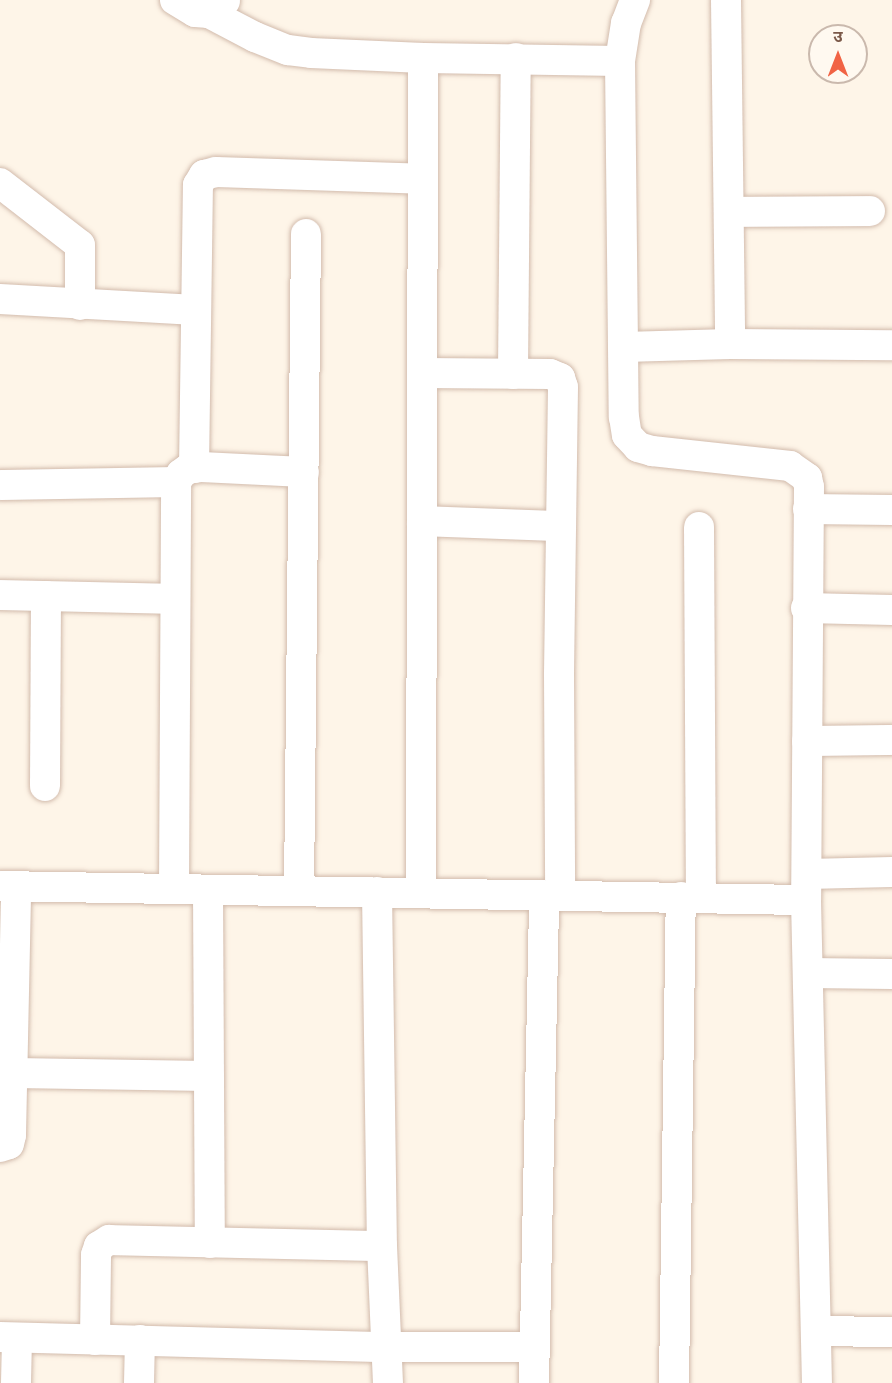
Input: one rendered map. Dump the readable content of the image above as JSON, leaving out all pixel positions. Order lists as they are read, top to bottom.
{
  "north": "top"
}
